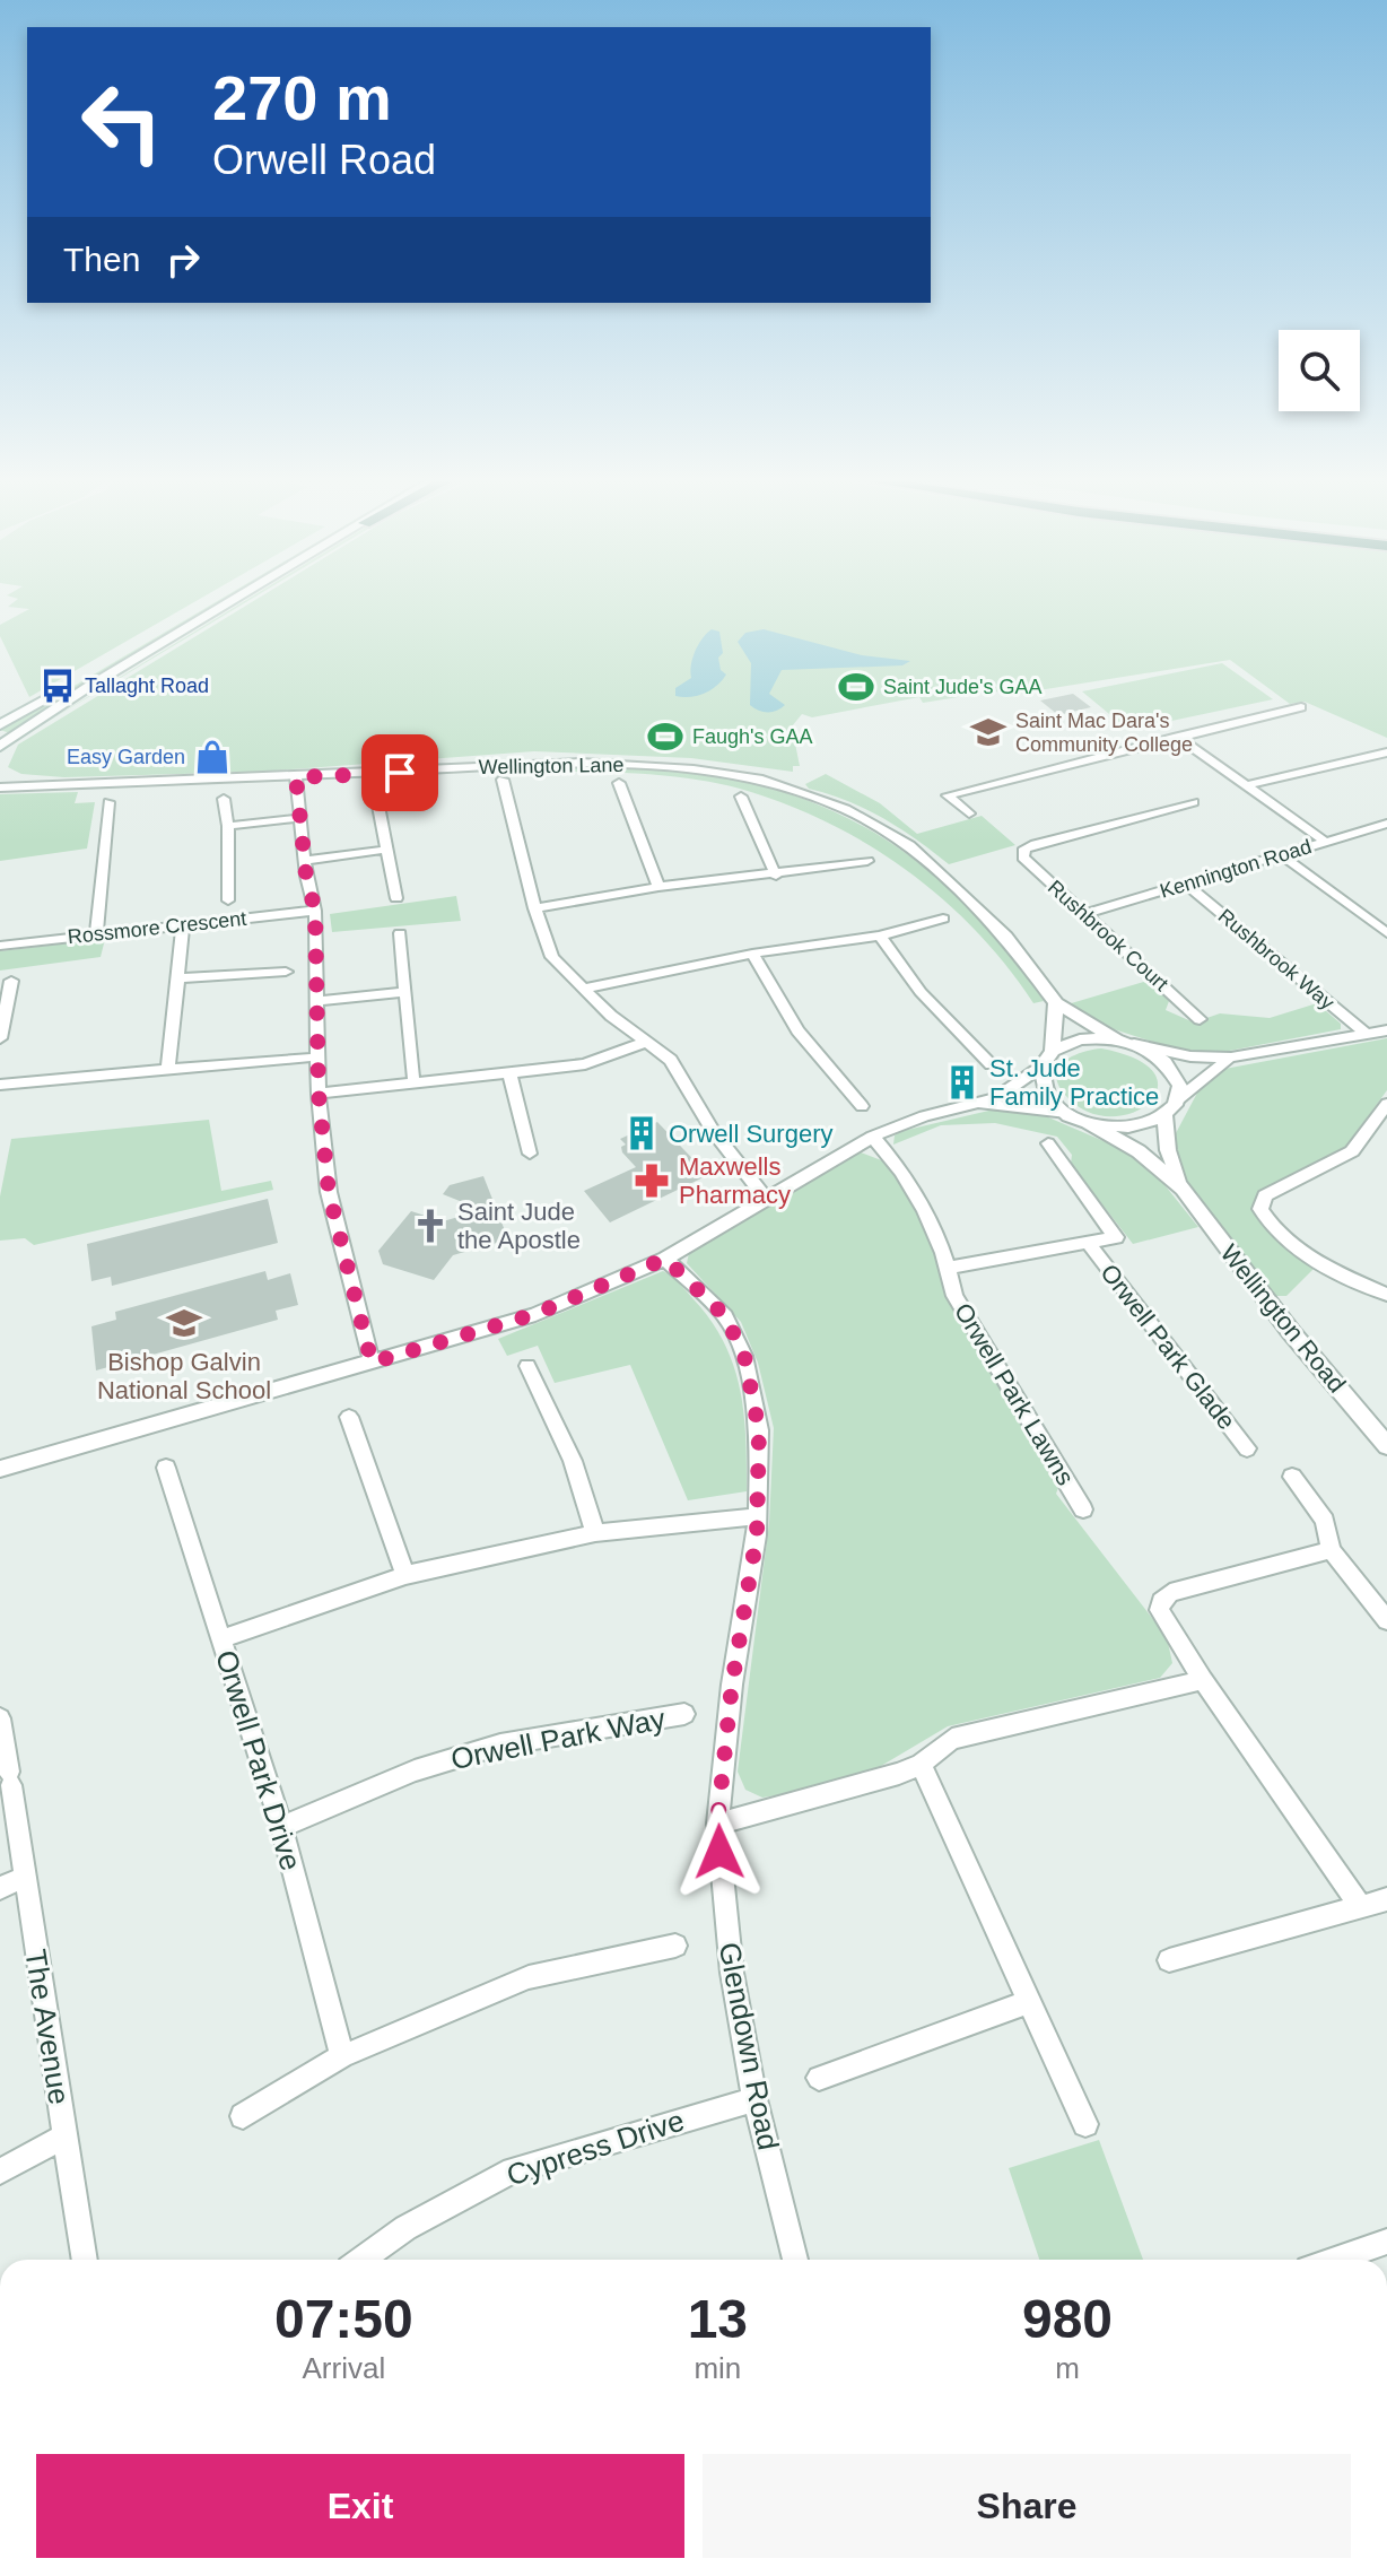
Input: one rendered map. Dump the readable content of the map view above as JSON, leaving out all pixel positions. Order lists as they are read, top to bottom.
{
  "streets": {
    "street": [
      "Wellington Lane",
      "Kennington Road",
      "Rossmore Crescent",
      "Rushbrook Court",
      "Rushbrook Way",
      "Wellington Road",
      "Orwell Park Glade",
      "Orwell Park Lawns",
      "Orwell Park Way",
      "Orwell Park Drive",
      "The Avenue",
      "Glendown Road",
      "Cypress Drive"
    ]
  },
  "crossings": [
    ["Wellington Lane", "Wellington Road"],
    ["Kennington Road", "Rushbrook Court"],
    ["Kennington Road", "Rushbrook Way"],
    ["Orwell Park Glade", "Orwell Park Lawns"],
    ["Orwell Park Way", "Orwell Park Drive"],
    ["Glendown Road", "Cypress Drive"]
  ],
  "places": {
    "bus stop": ["Tallaght Road"],
    "sports": ["Saint Jude's GAA", "Faugh's GAA"],
    "school or university": ["Saint Mac Dara's Community College", "Bishop Galvin National School"],
    "shop": ["Easy Garden"],
    "building": ["St. Jude Family Practice", "Orwell Surgery"],
    "pharmacy": ["Maxwells Pharmacy"],
    "church": ["Saint Jude the Apostle"]
  },
  "page": {
    "turn": ["270 m", "Orwell Road"],
    "then": "Then",
    "eta": [
      "07:50",
      "Arrival",
      "13",
      "min",
      "980",
      "m"
    ],
    "buttons": ["Exit", "Share"]
  }
}
